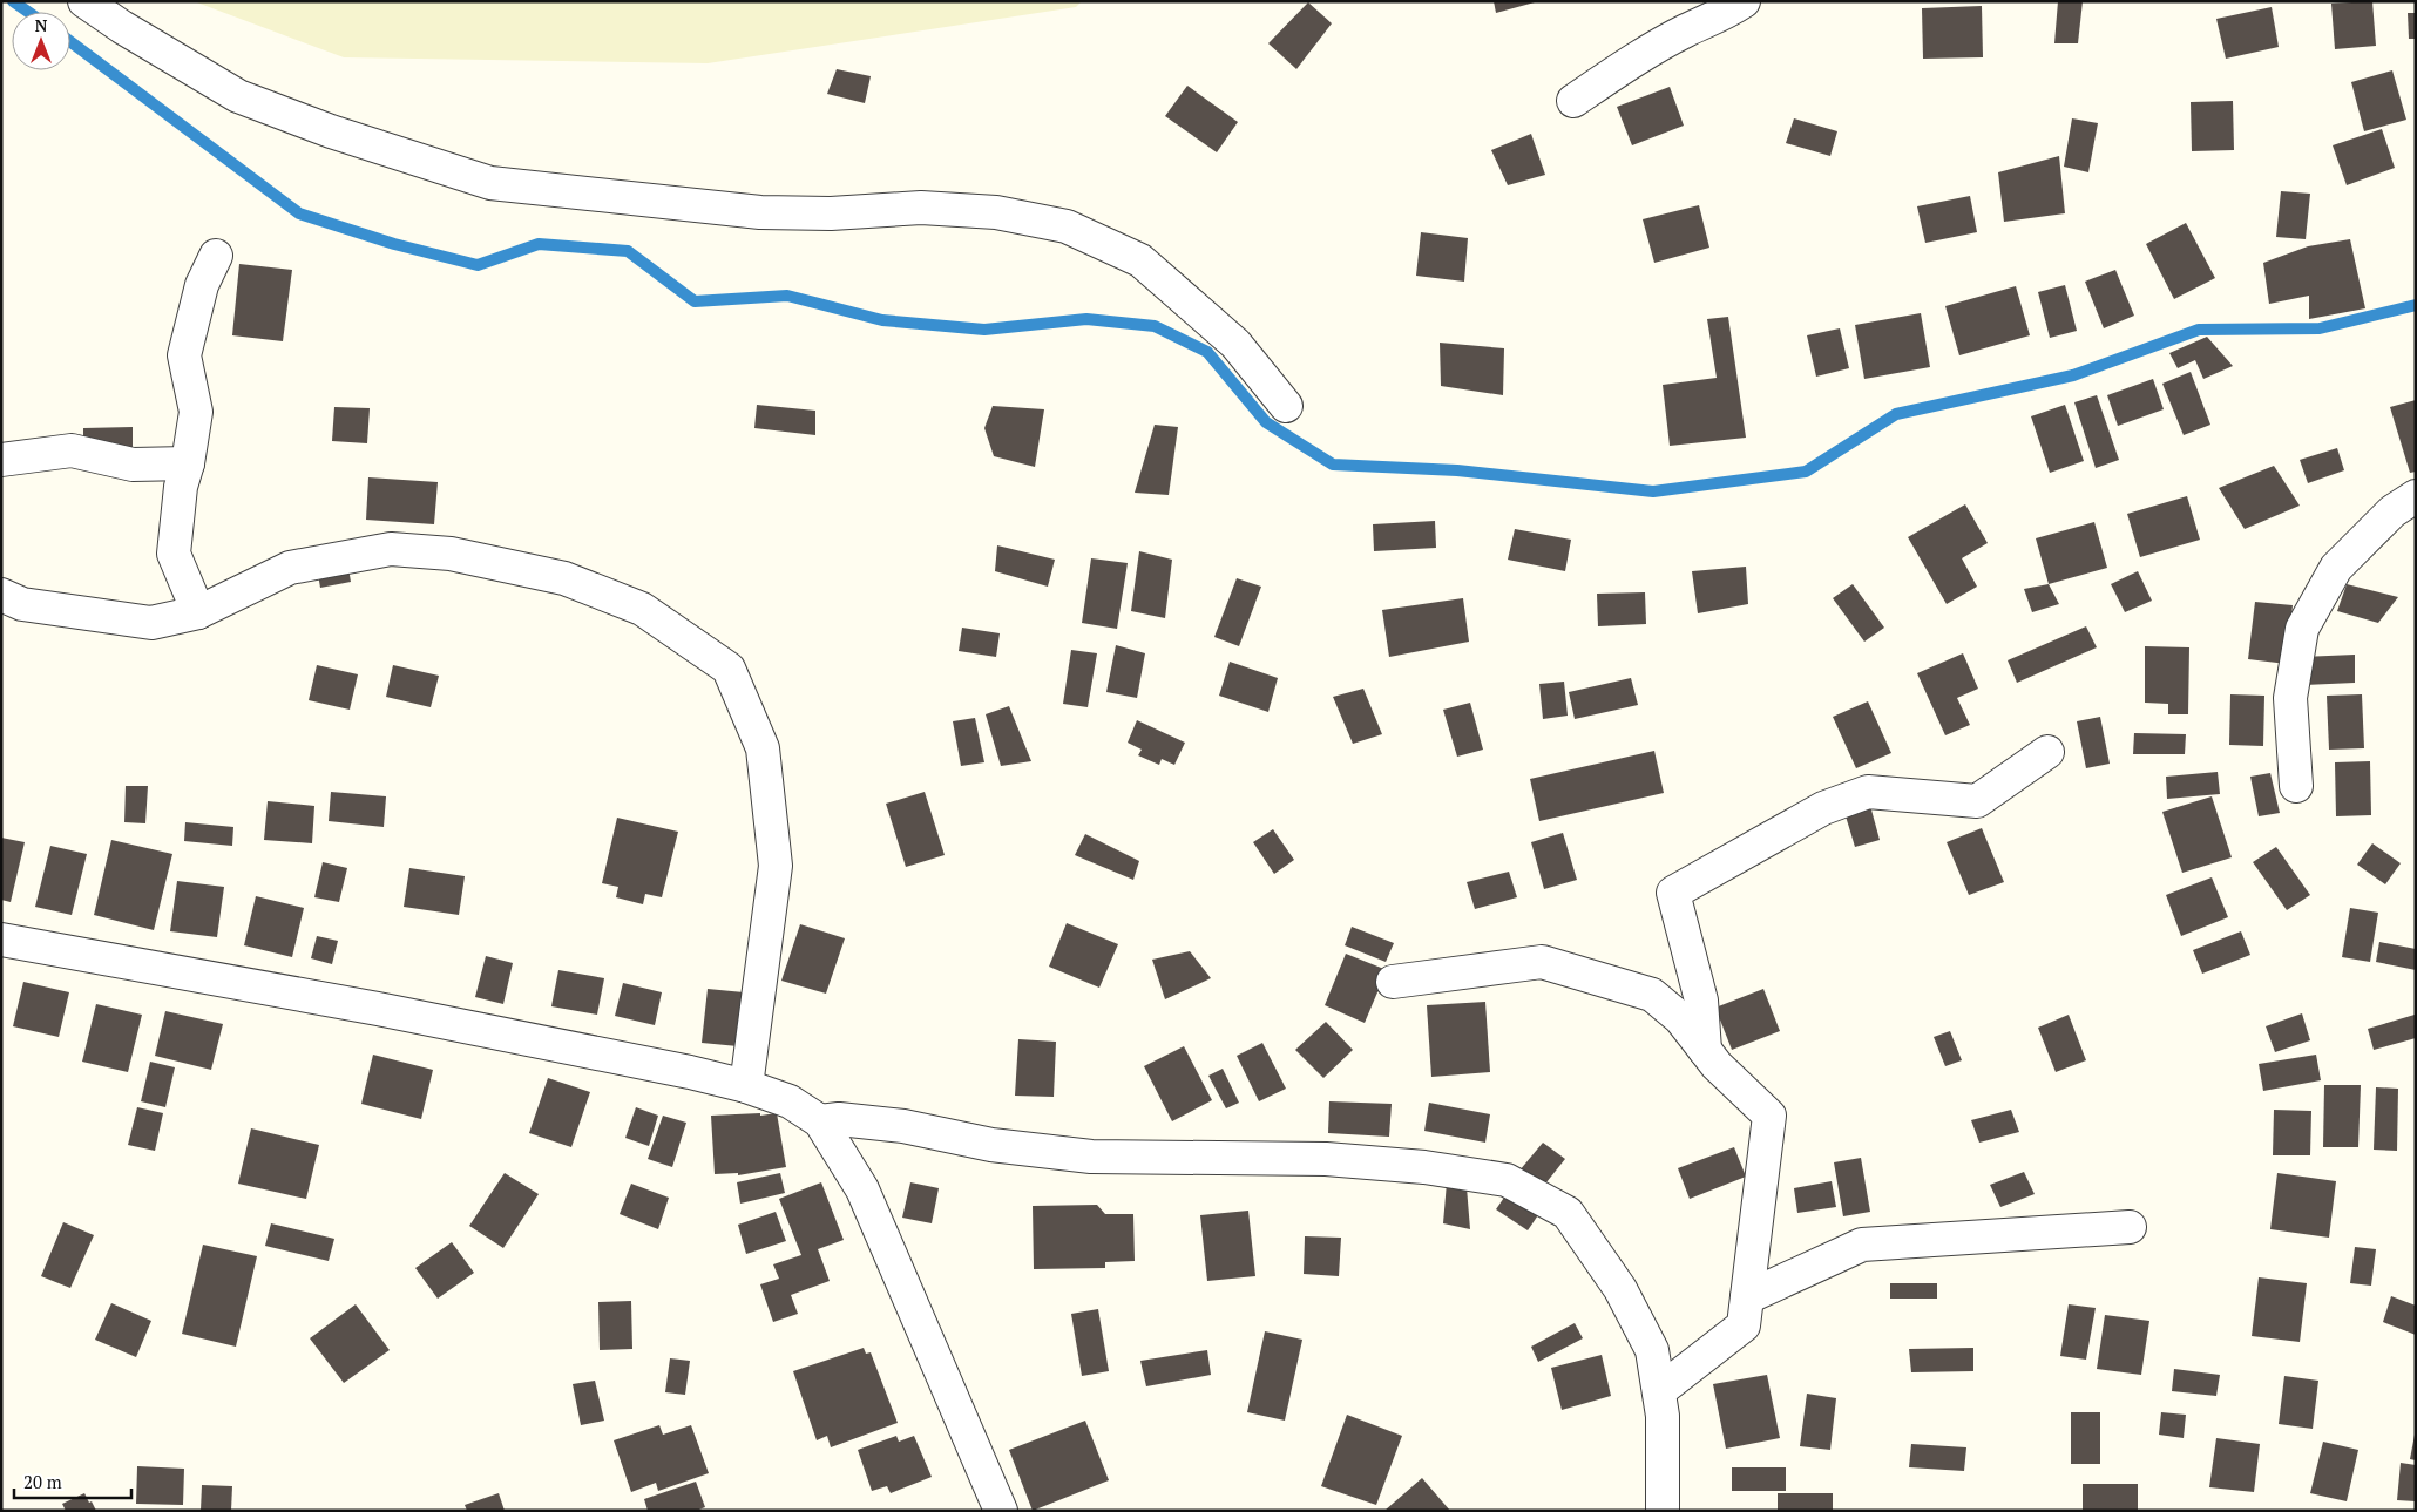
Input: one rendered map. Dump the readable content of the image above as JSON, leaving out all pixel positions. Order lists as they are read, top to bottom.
{
  "scale_bar": "20 m",
  "north": "top"
}
